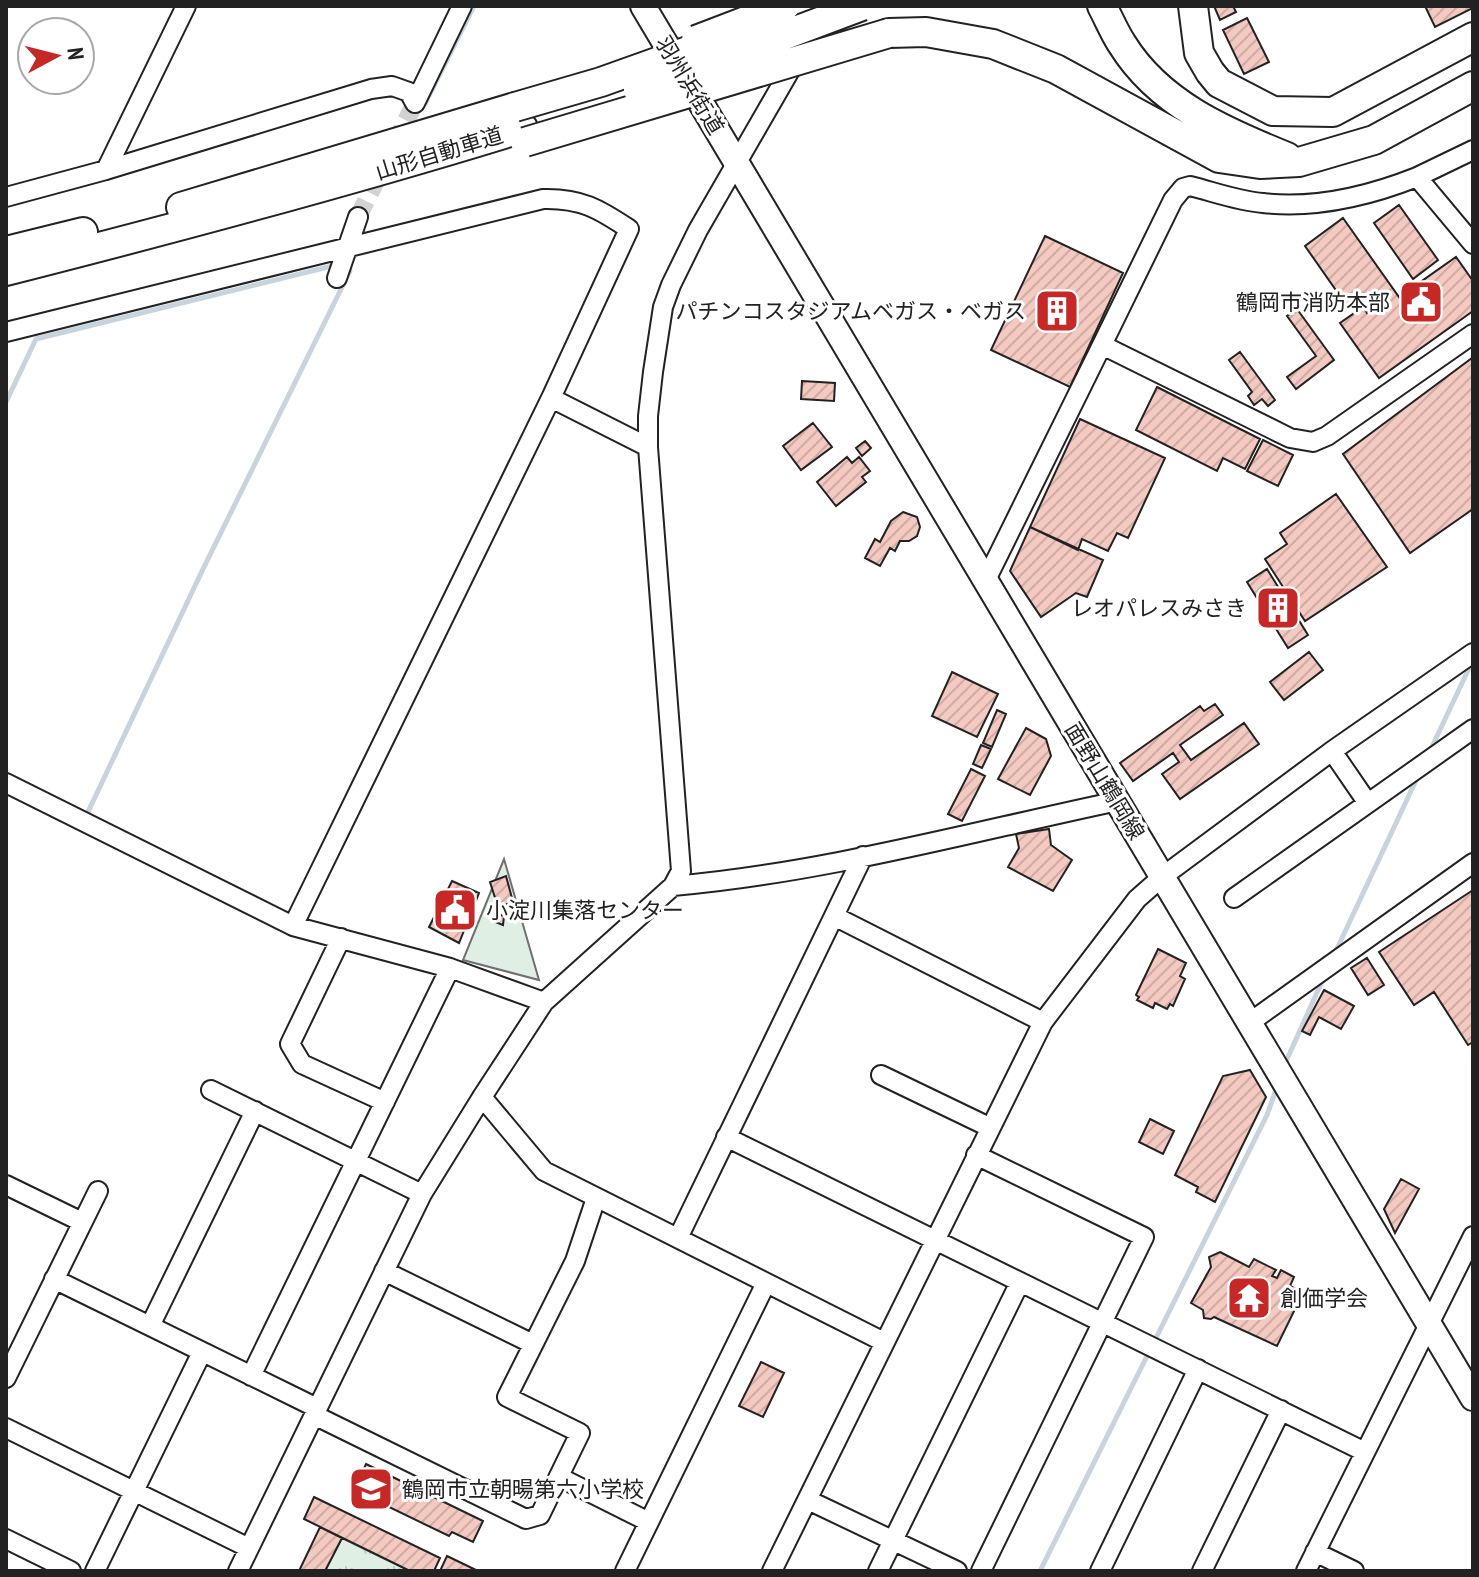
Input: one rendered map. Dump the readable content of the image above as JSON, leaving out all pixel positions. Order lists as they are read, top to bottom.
{
  "streets": {
    "highway": ["山形自動車道"],
    "main road": ["羽州浜街道", "面野山鶴岡線"]
  },
  "crossings": [
    ["羽州浜街道", "面野山鶴岡線"]
  ],
  "places": {
    "public building": ["鶴岡市消防本部", "小淀川集落センター"],
    "building": ["パチンコスタジアムベガス・ベガス", "レオパレスみさき"],
    "temple": ["創価学会"],
    "school or university": ["鶴岡市立朝暘第六小学校"]
  },
  "north": "right"
}
